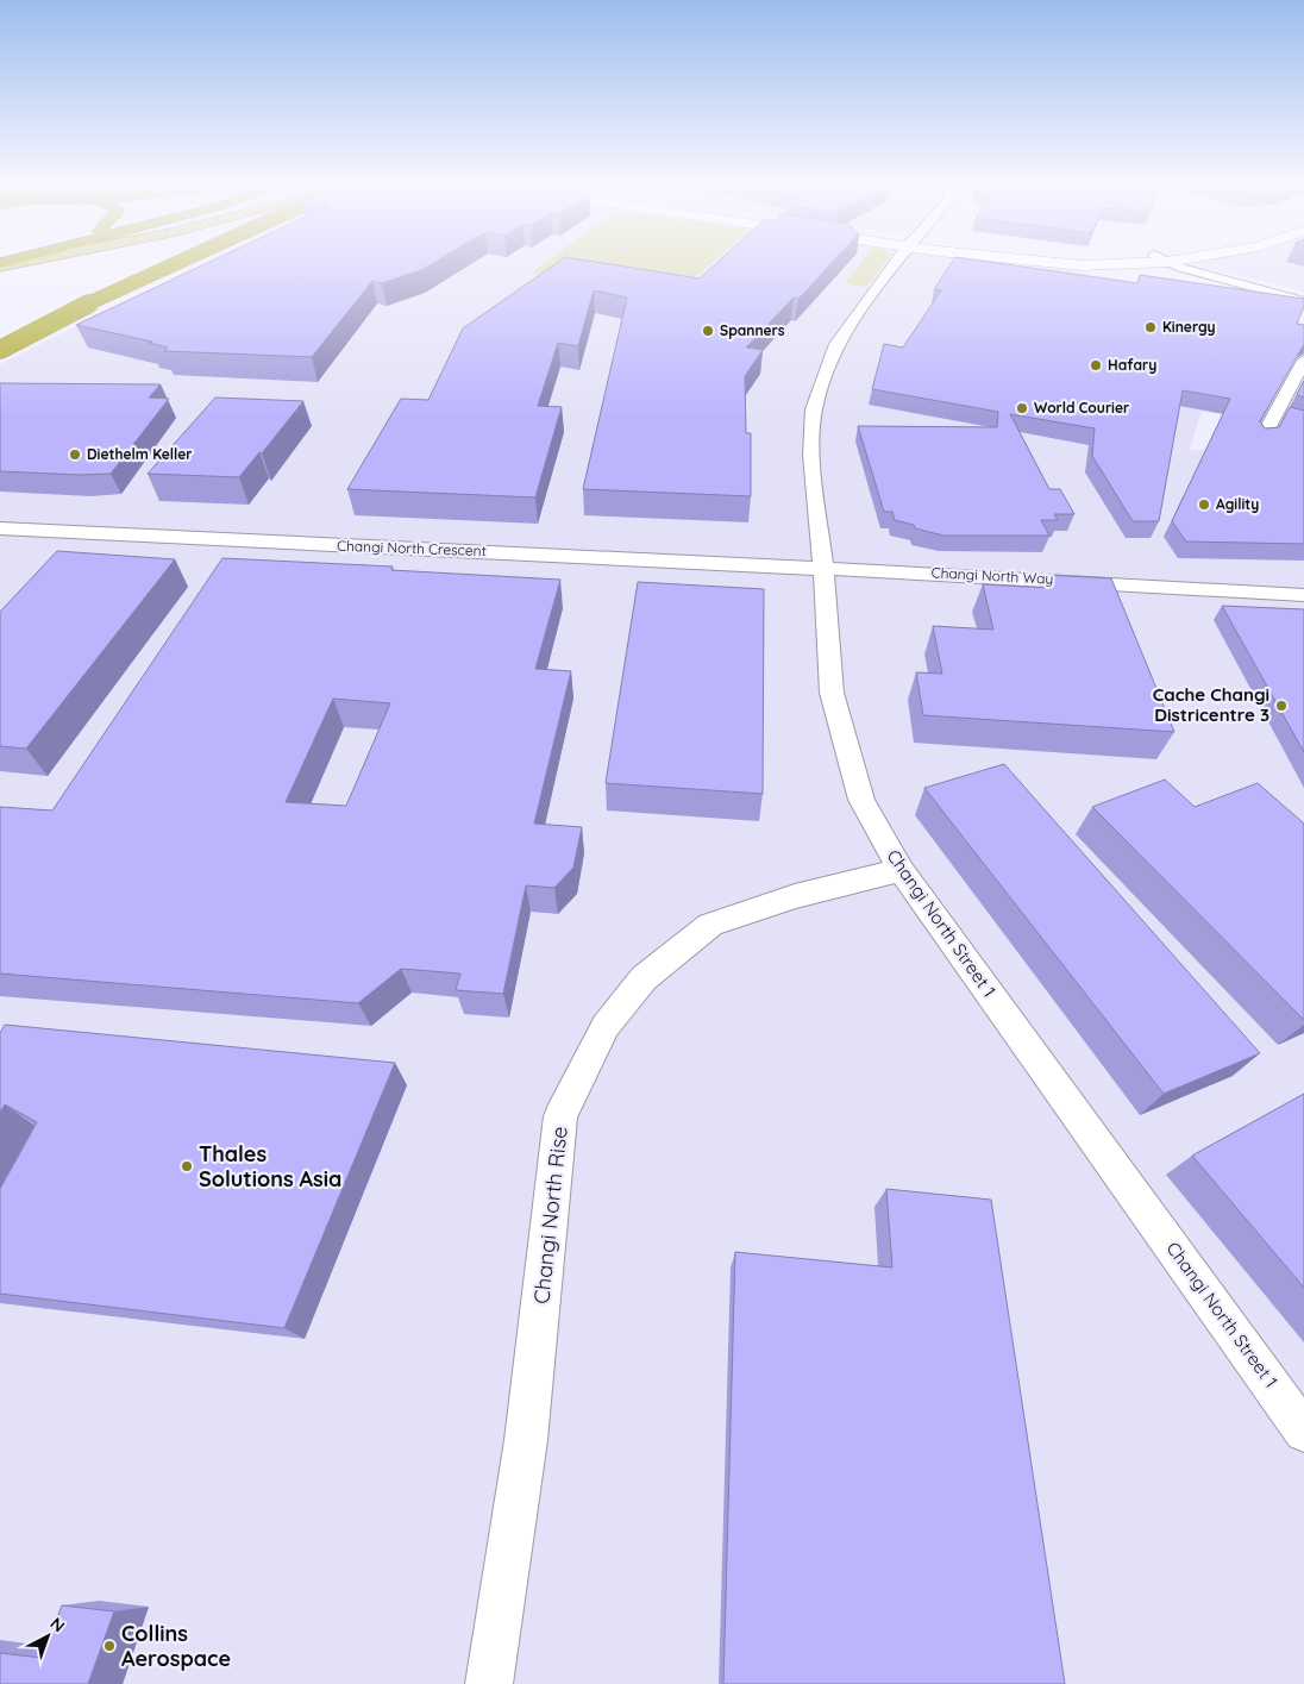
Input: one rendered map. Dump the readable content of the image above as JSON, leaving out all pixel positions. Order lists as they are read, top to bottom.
{
  "streets": {
    "street": [
      "Changi North Crescent",
      "Changi North Way",
      "Changi North Street 1",
      "Changi North Rise"
    ]
  },
  "crossings": [
    ["Changi North Crescent", "Changi North Way"],
    ["Changi North Crescent", "Changi North Street 1"],
    ["Changi North Way", "Changi North Street 1"],
    ["Changi North Street 1", "Changi North Rise"]
  ],
  "places": [
    "Kinergy",
    "Spanners",
    "Hafary",
    "World Courier",
    "Diethelm Keller",
    "Agility",
    "Cache Changi Districentre 3",
    "Thales Solutions Asia",
    "Collins Aerospace"
  ],
  "north": "top right"
}
